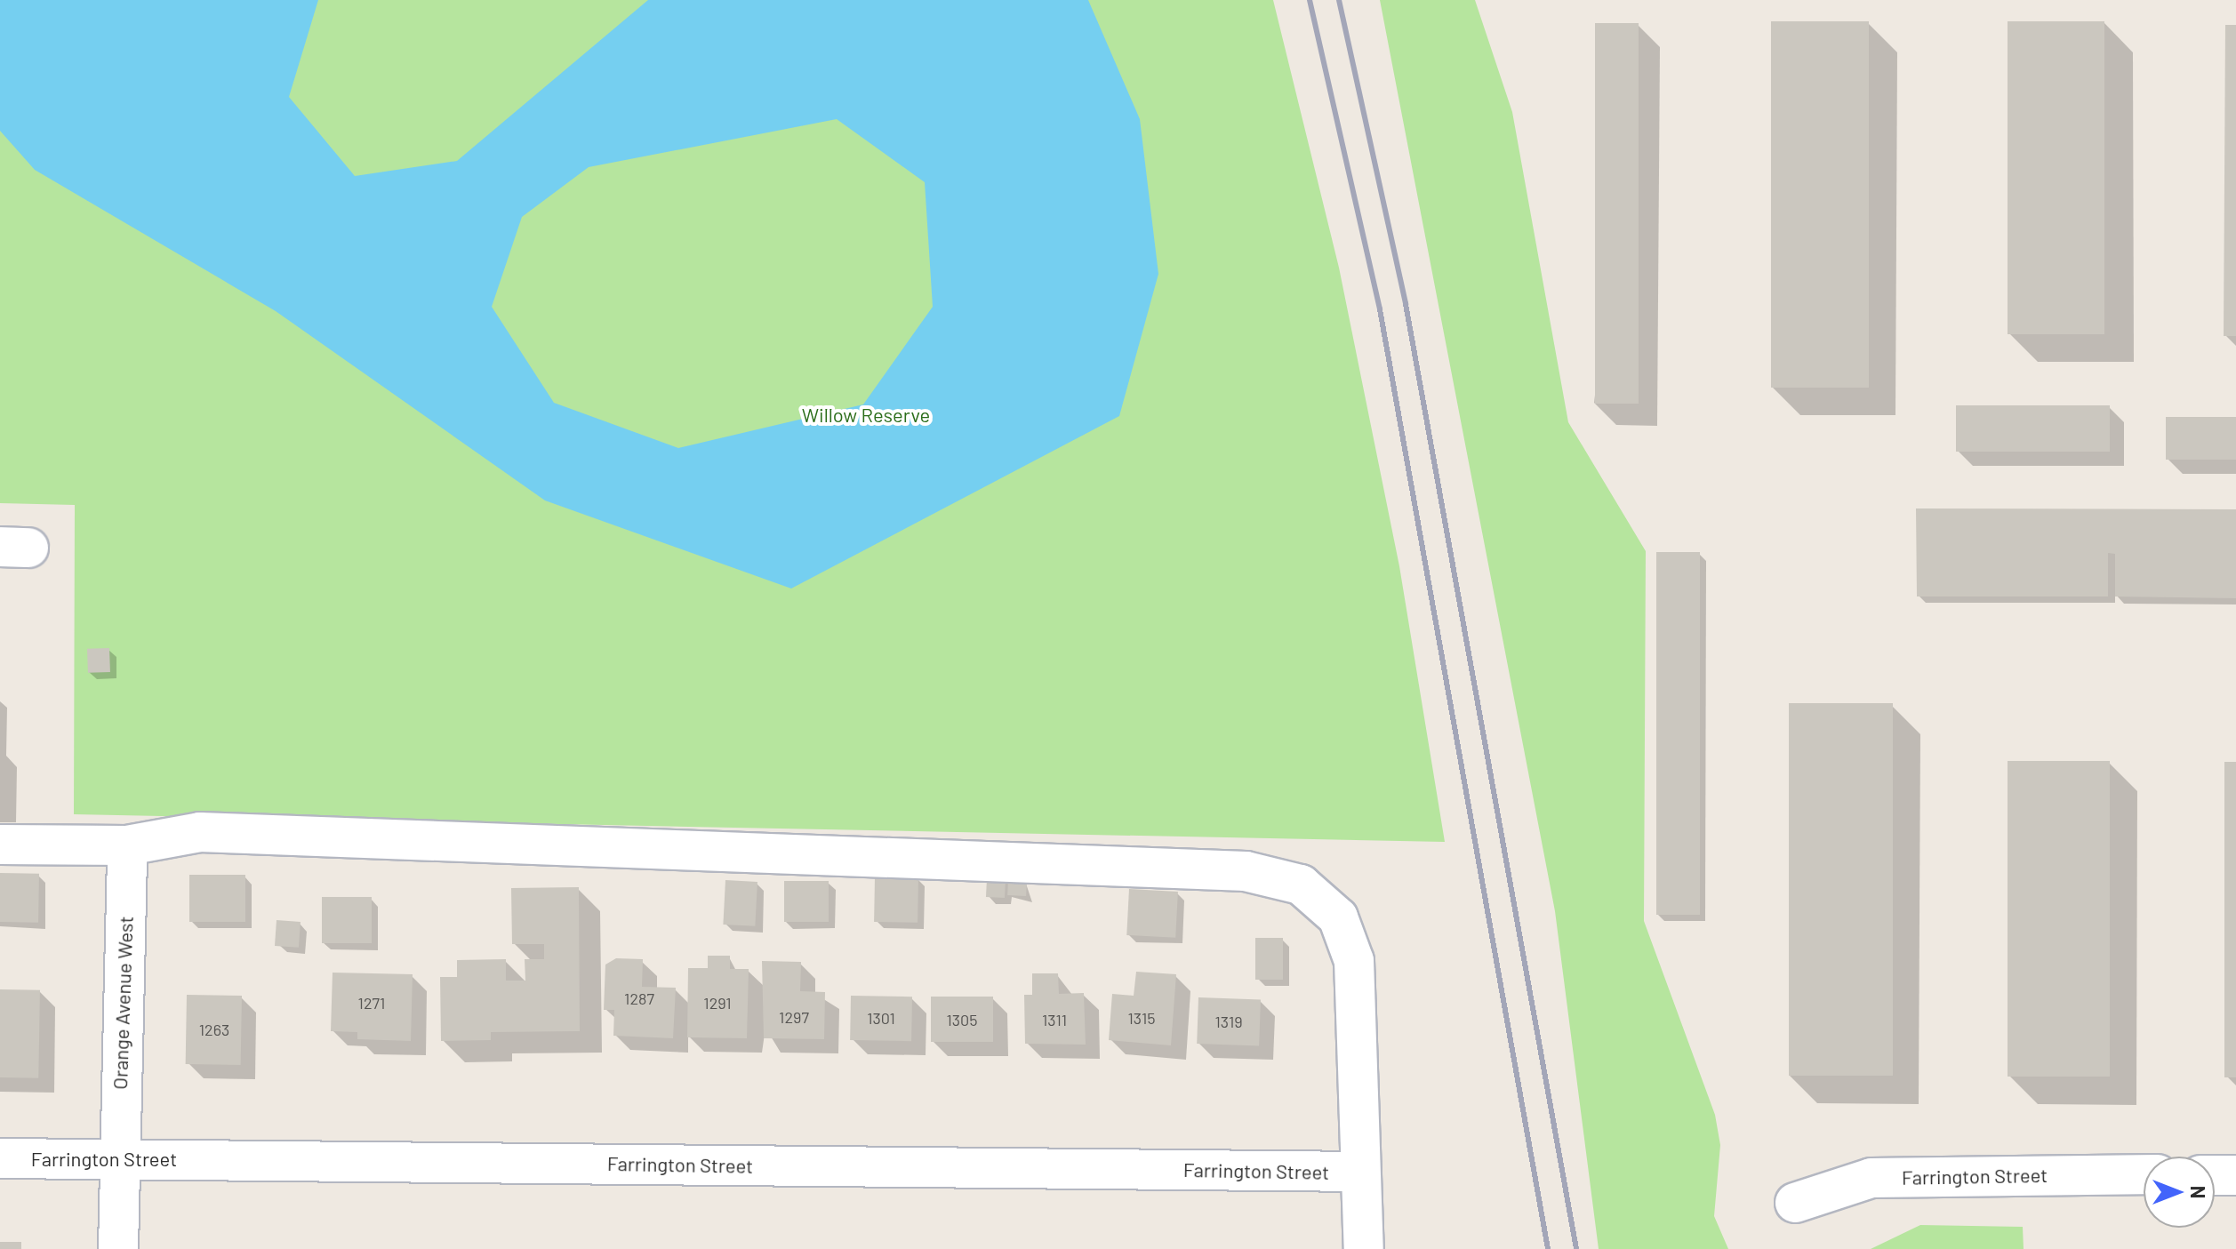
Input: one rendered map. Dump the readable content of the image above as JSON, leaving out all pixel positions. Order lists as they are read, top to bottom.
{
  "streets": {
    "street": ["Orange Avenue West", "Farrington Street"]
  },
  "crossings": [
    ["Orange Avenue West", "Farrington Street"]
  ],
  "parks": ["Willow Reserve"],
  "house_numbers": [
    "1287",
    "1271",
    "1291",
    "1297",
    "1301",
    "1315",
    "1305",
    "1311",
    "1319",
    "1263"
  ],
  "north": "right"
}
